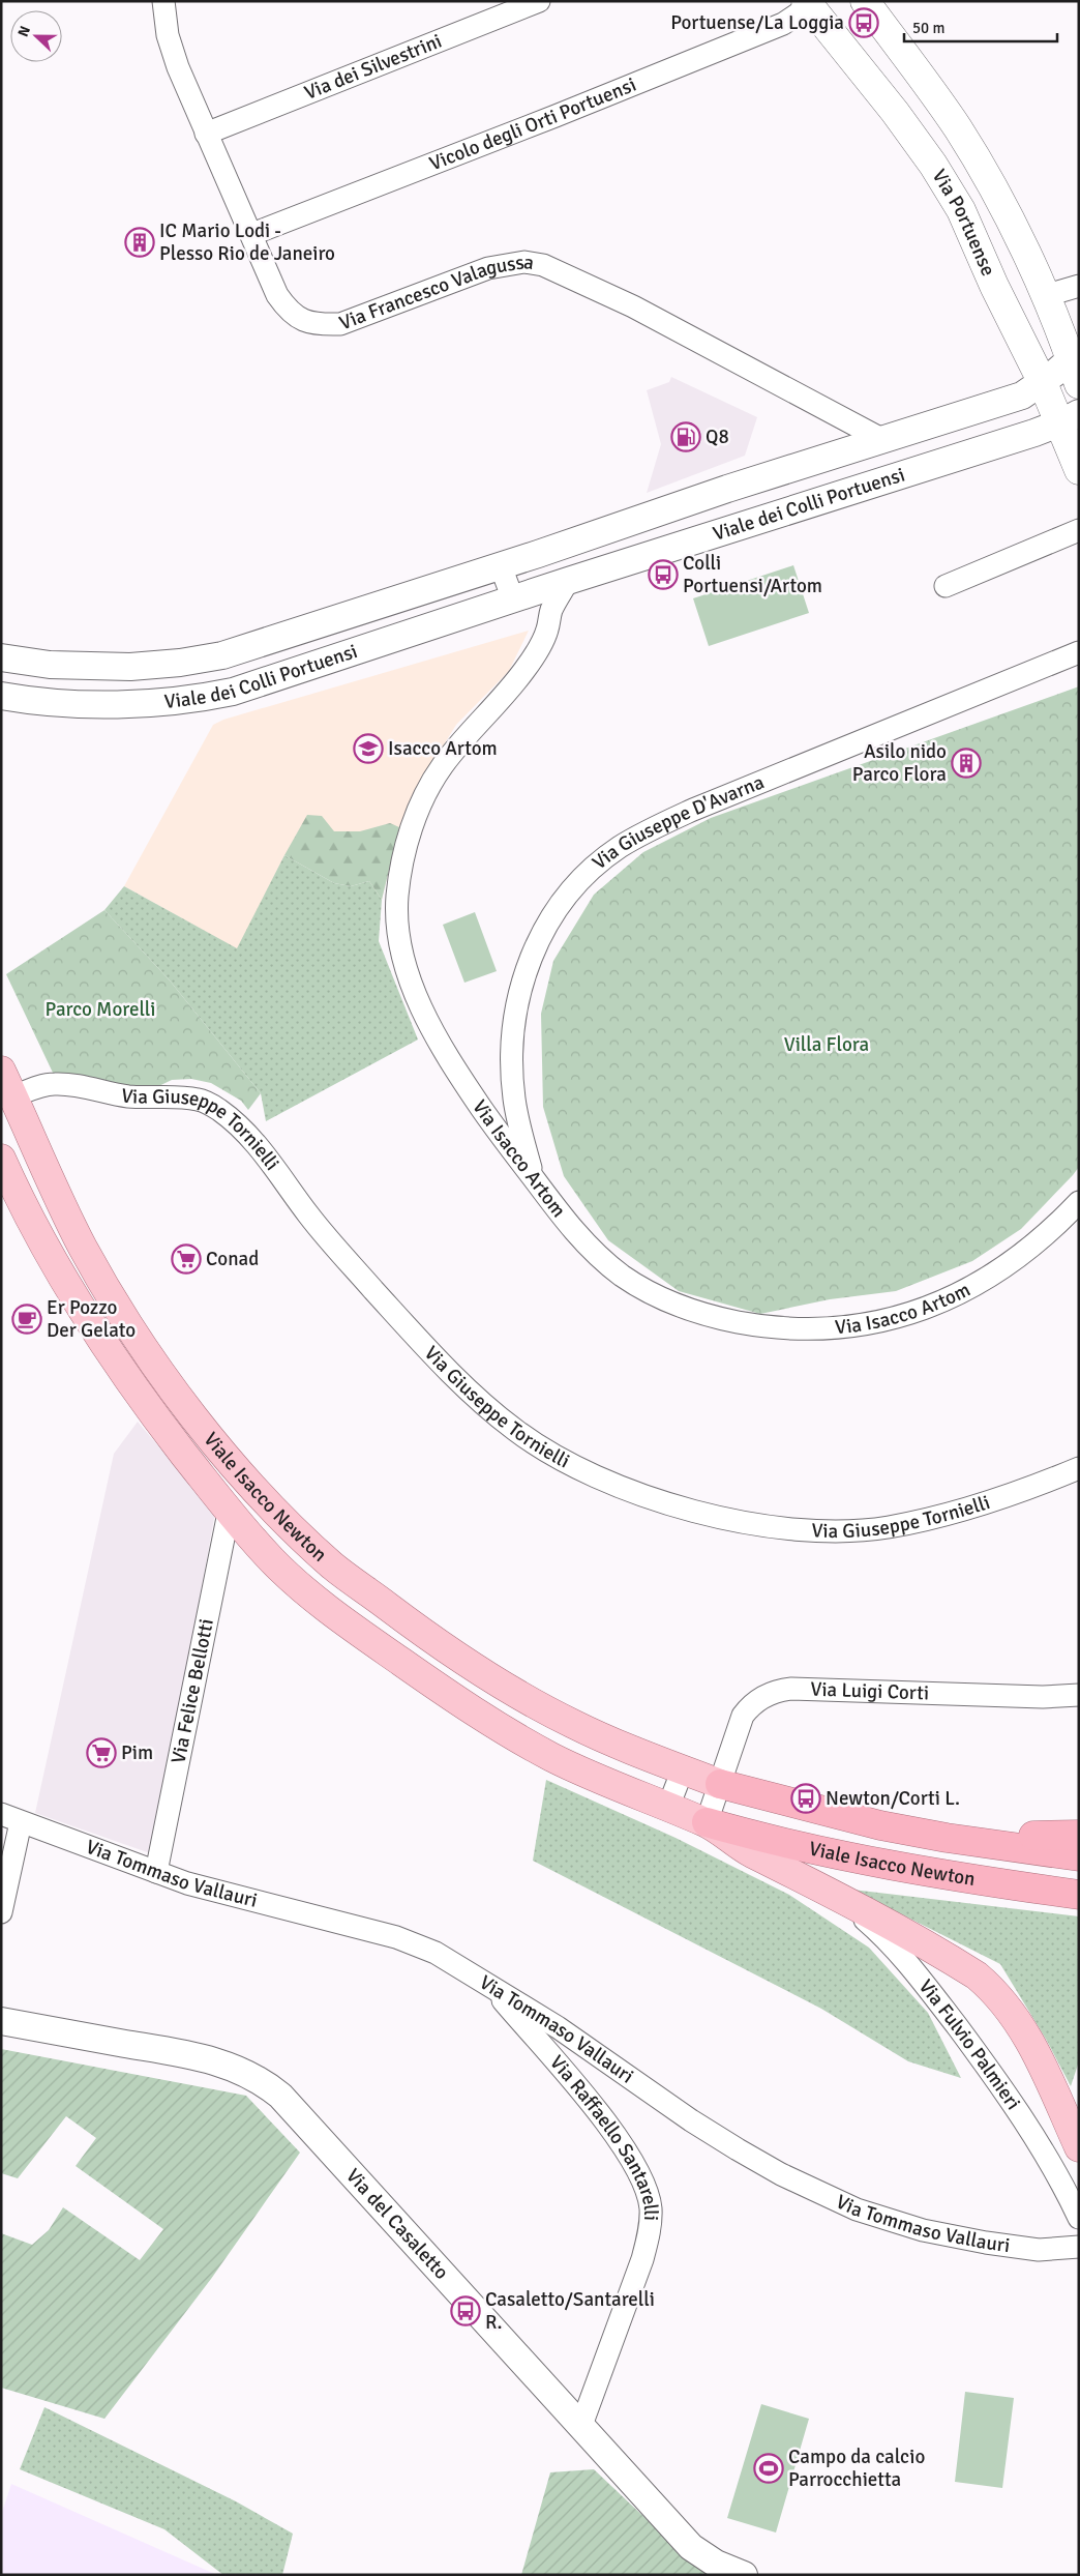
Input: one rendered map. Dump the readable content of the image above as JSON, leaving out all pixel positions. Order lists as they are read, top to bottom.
{
  "streets": {
    "highway": ["Viale Isacco Newton"],
    "main road": ["Via Portuense"],
    "street": [
      "Via dei Silvestrini",
      "Vicolo degli Orti Portuensi",
      "Via Francesco Valagussa",
      "Viale dei Colli Portuensi",
      "Via Giuseppe D'Avarna",
      "Via Giuseppe Tornielli",
      "Via Isacco Artom",
      "Via Luigi Corti",
      "Via Felice Bellotti",
      "Via Tommaso Vallauri",
      "Via Fulvio Palmieri",
      "Via Raffaello Santarelli",
      "Via del Casaletto"
    ]
  },
  "crossings": [
    ["Via dei Silvestrini", "Via Francesco Valagussa"],
    ["Vicolo degli Orti Portuensi", "Via Portuense"],
    ["Vicolo degli Orti Portuensi", "Via Francesco Valagussa"],
    ["Via Portuense", "Viale dei Colli Portuensi"],
    ["Via Francesco Valagussa", "Viale dei Colli Portuensi"],
    ["Viale dei Colli Portuensi", "Via Isacco Artom"],
    ["Via Giuseppe D'Avarna", "Via Isacco Artom"],
    ["Via Giuseppe Tornielli", "Viale Isacco Newton"],
    ["Viale Isacco Newton", "Via Luigi Corti"],
    ["Viale Isacco Newton", "Via Felice Bellotti"],
    ["Via Felice Bellotti", "Via Tommaso Vallauri"],
    ["Via Tommaso Vallauri", "Via Raffaello Santarelli"],
    ["Via Raffaello Santarelli", "Via del Casaletto"]
  ],
  "parks": ["Parco Morelli", "Villa Flora"],
  "places": {
    "bus stop": [
      "Portuense/La Loggia",
      "Colli Portuensi/Artom",
      "Newton/Corti L.",
      "Casaletto/Santarelli R."
    ],
    "building": ["IC Mario Lodi - Plesso Rio de Janeiro", "Asilo nido Parco Flora"],
    "fuel station": ["Q8"],
    "school or university": ["Isacco Artom"],
    "supermarket": ["Conad", "Pim"],
    "cafe": ["Er Pozzo Der Gelato"],
    "sports": ["Campo da calcio Parrocchietta"]
  },
  "scale_bar": "50 m",
  "north": "left"
}
